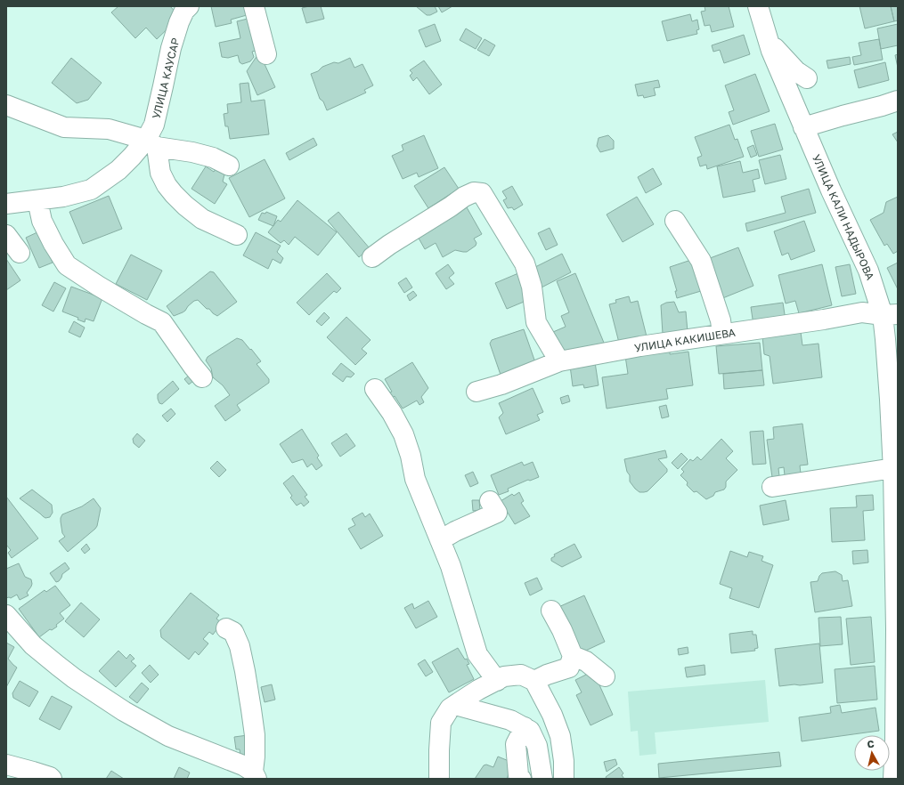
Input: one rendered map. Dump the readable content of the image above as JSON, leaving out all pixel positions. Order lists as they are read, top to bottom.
{
  "streets": {
    "street": ["УЛИЦА КАУСАР", "УЛИЦА КАЛИ НАДЫРОВА", "УЛИЦА КАКИШЕВА"]
  },
  "crossings": [
    ["УЛИЦА КАЛИ НАДЫРОВА", "УЛИЦА КАКИШЕВА"]
  ],
  "north": "top"
}
